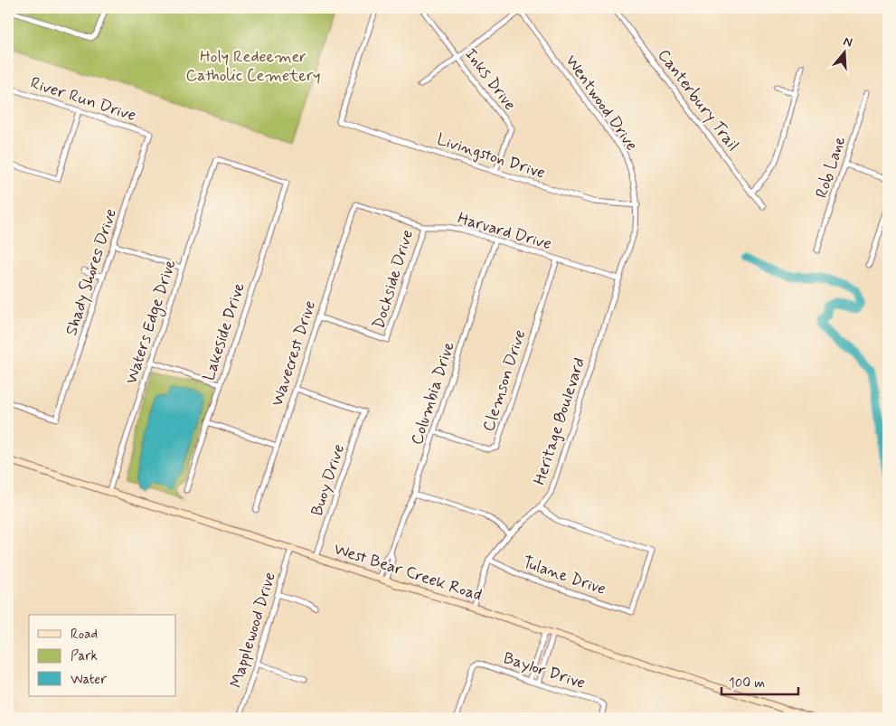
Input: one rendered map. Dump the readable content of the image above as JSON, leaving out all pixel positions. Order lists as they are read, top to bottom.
{
  "streets": {
    "main road": ["West Bear Creek Road"],
    "street": [
      "Inks Drive",
      "River Run Drive",
      "Canterbury Trail",
      "Wentwood Drive",
      "Livingston Drive",
      "Rob Lane",
      "Harvard Drive",
      "Shady Shores Drive",
      "Dockside Drive",
      "Waters Edge Drive",
      "Lakeside Drive",
      "Wavecrest Drive",
      "Clemson Drive",
      "Columbia Drive",
      "Heritage Boulevard",
      "Buoy Drive",
      "Tulane Drive",
      "Mapplewood Drive",
      "Baylor Drive"
    ]
  },
  "crossings": [
    ["Inks Drive", "Livingston Drive"],
    ["River Run Drive", "Shady Shores Drive"],
    ["Wentwood Drive", "Livingston Drive"],
    ["Wentwood Drive", "Heritage Boulevard"],
    ["Harvard Drive", "Dockside Drive"],
    ["Harvard Drive", "Wavecrest Drive"],
    ["Harvard Drive", "Clemson Drive"],
    ["Harvard Drive", "Columbia Drive"],
    ["Harvard Drive", "Heritage Boulevard"],
    ["Dockside Drive", "Wavecrest Drive"],
    ["Waters Edge Drive", "Lakeside Drive"],
    ["Waters Edge Drive", "West Bear Creek Road"],
    ["Wavecrest Drive", "Buoy Drive"],
    ["Clemson Drive", "Columbia Drive"],
    ["Columbia Drive", "West Bear Creek Road"],
    ["Heritage Boulevard", "West Bear Creek Road"],
    ["Heritage Boulevard", "Tulane Drive"],
    ["Buoy Drive", "West Bear Creek Road"],
    ["West Bear Creek Road", "Mapplewood Drive"]
  ],
  "parks": ["Holy Redeemer Catholic Cemetery"],
  "legend": ["Road", "Park", "Water"],
  "scale_bar": "100 m",
  "north": "top"
}
